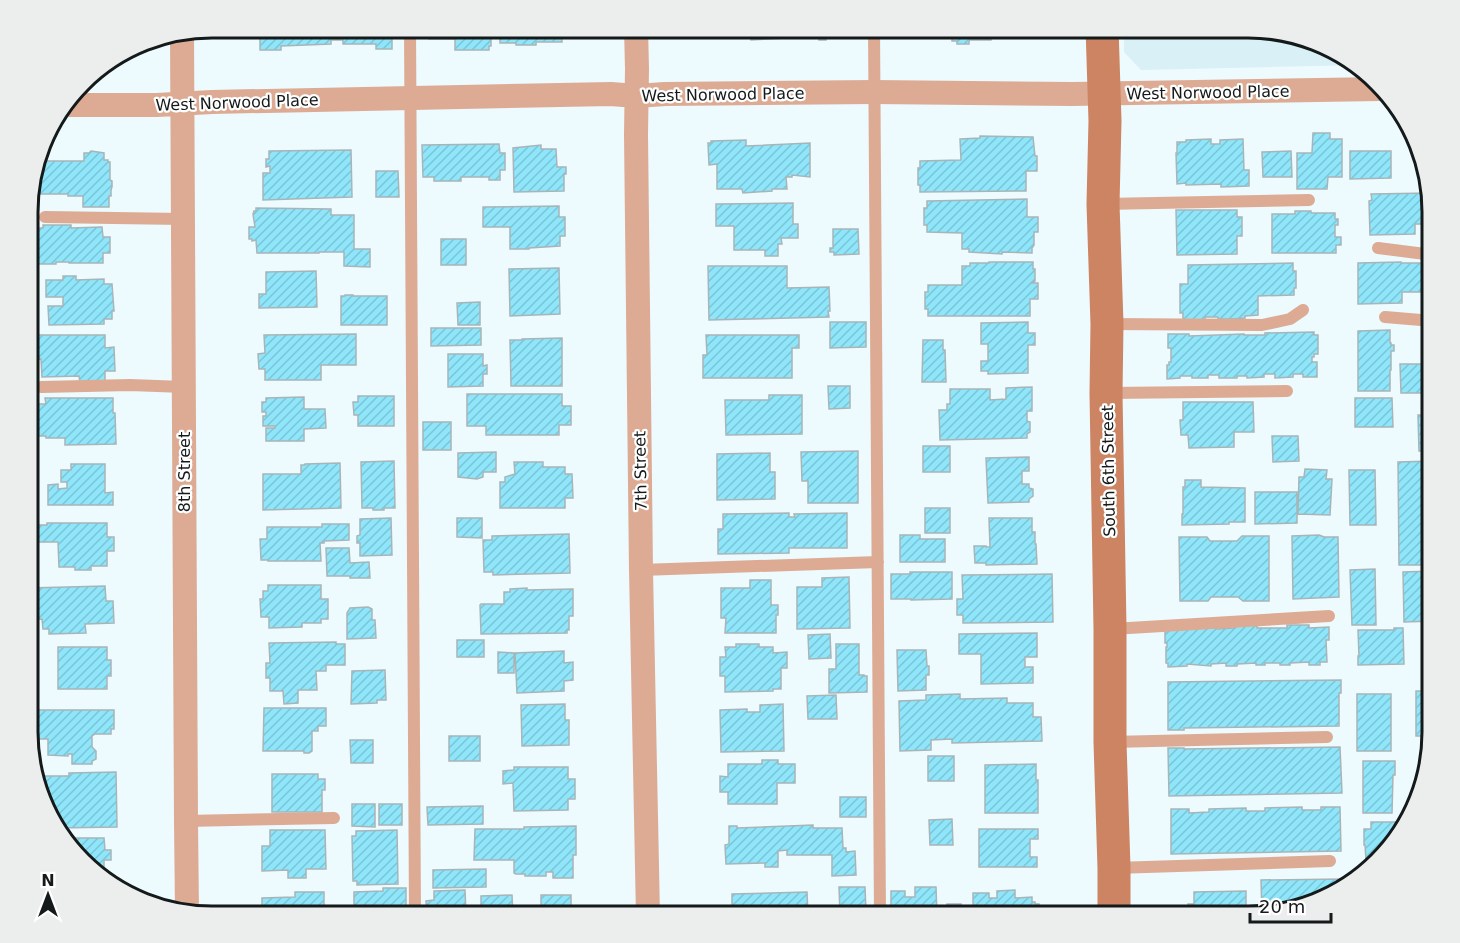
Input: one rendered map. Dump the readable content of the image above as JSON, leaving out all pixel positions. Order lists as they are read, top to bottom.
{
  "streets": {
    "street": [
      "West Norwood Place",
      "7th Street",
      "South 6th Street",
      "8th Street"
    ]
  },
  "crossings": [
    ["West Norwood Place", "7th Street"],
    ["West Norwood Place", "South 6th Street"],
    ["West Norwood Place", "8th Street"]
  ],
  "scale_bar": "20 m",
  "north": "top"
}
